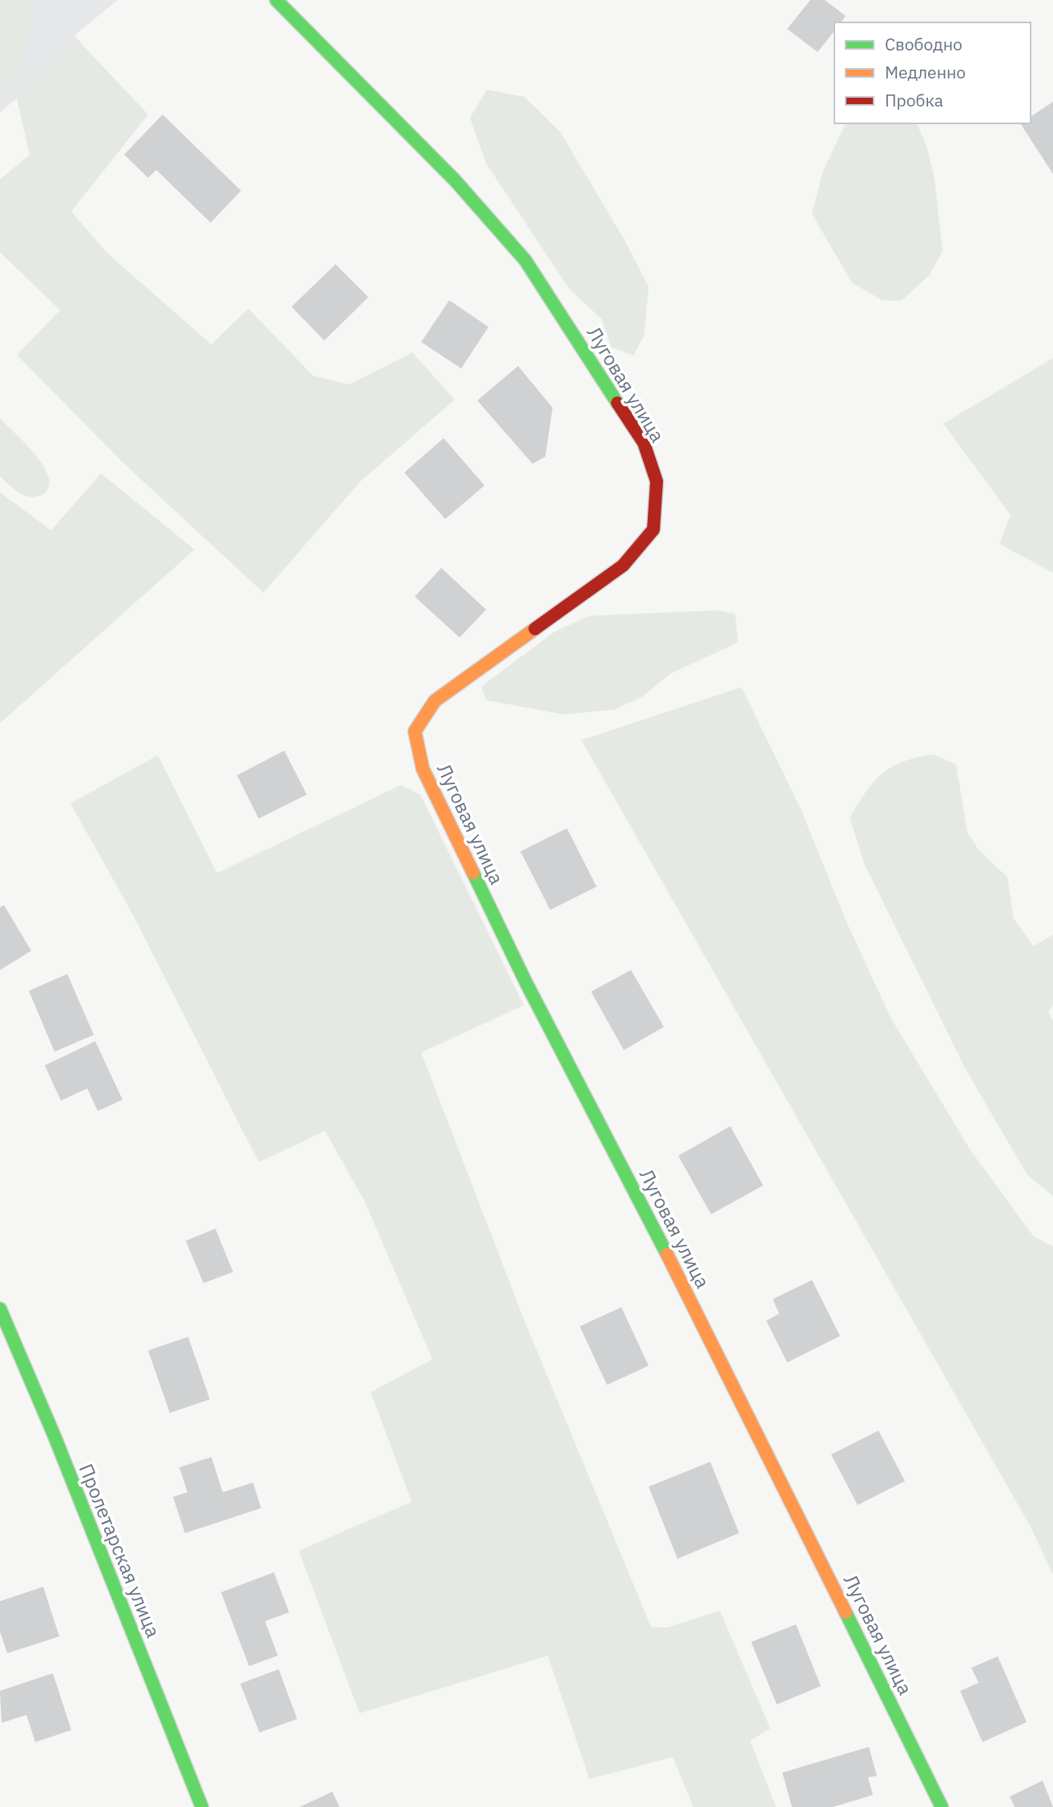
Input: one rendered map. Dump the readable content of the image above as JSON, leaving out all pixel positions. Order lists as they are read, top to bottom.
{
  "streets": {
    "street": ["Луговая улица", "Пролетарская улица"]
  },
  "legend": ["Свободно", "Медленно", "Пробка"]
}
